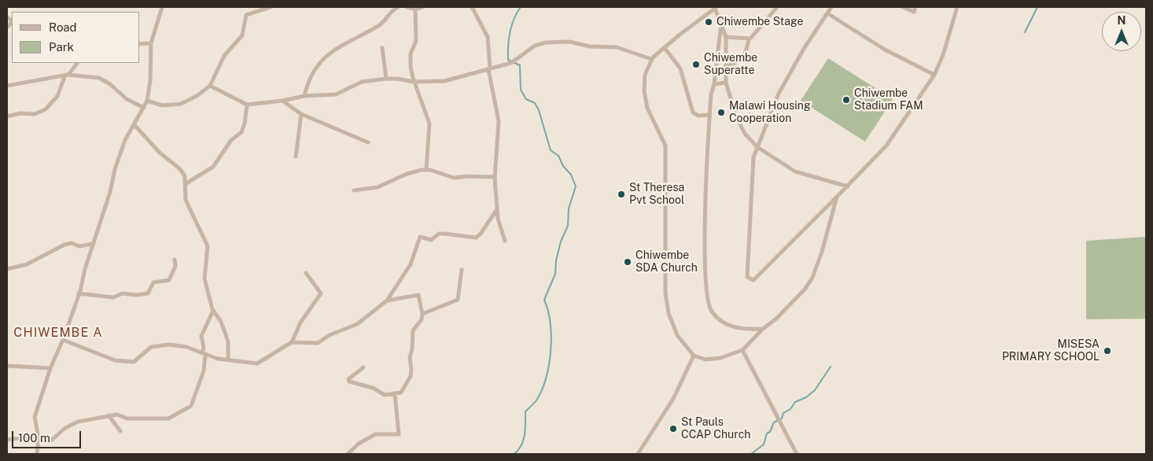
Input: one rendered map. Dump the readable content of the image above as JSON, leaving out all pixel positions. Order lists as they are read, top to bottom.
{
  "districts": ["CHIWEMBE A"],
  "places": [
    "Chiwembe Stage",
    "Chiwembe Superatte",
    "Chiwembe Stadium FAM",
    "Malawi Housing Cooperation",
    "St Theresa Pvt School",
    "Chiwembe SDA Church",
    "MISESA PRIMARY SCHOOL",
    "St Pauls CCAP Church"
  ],
  "legend": ["Road", "Park"],
  "scale_bar": "100 m",
  "north": "top"
}
